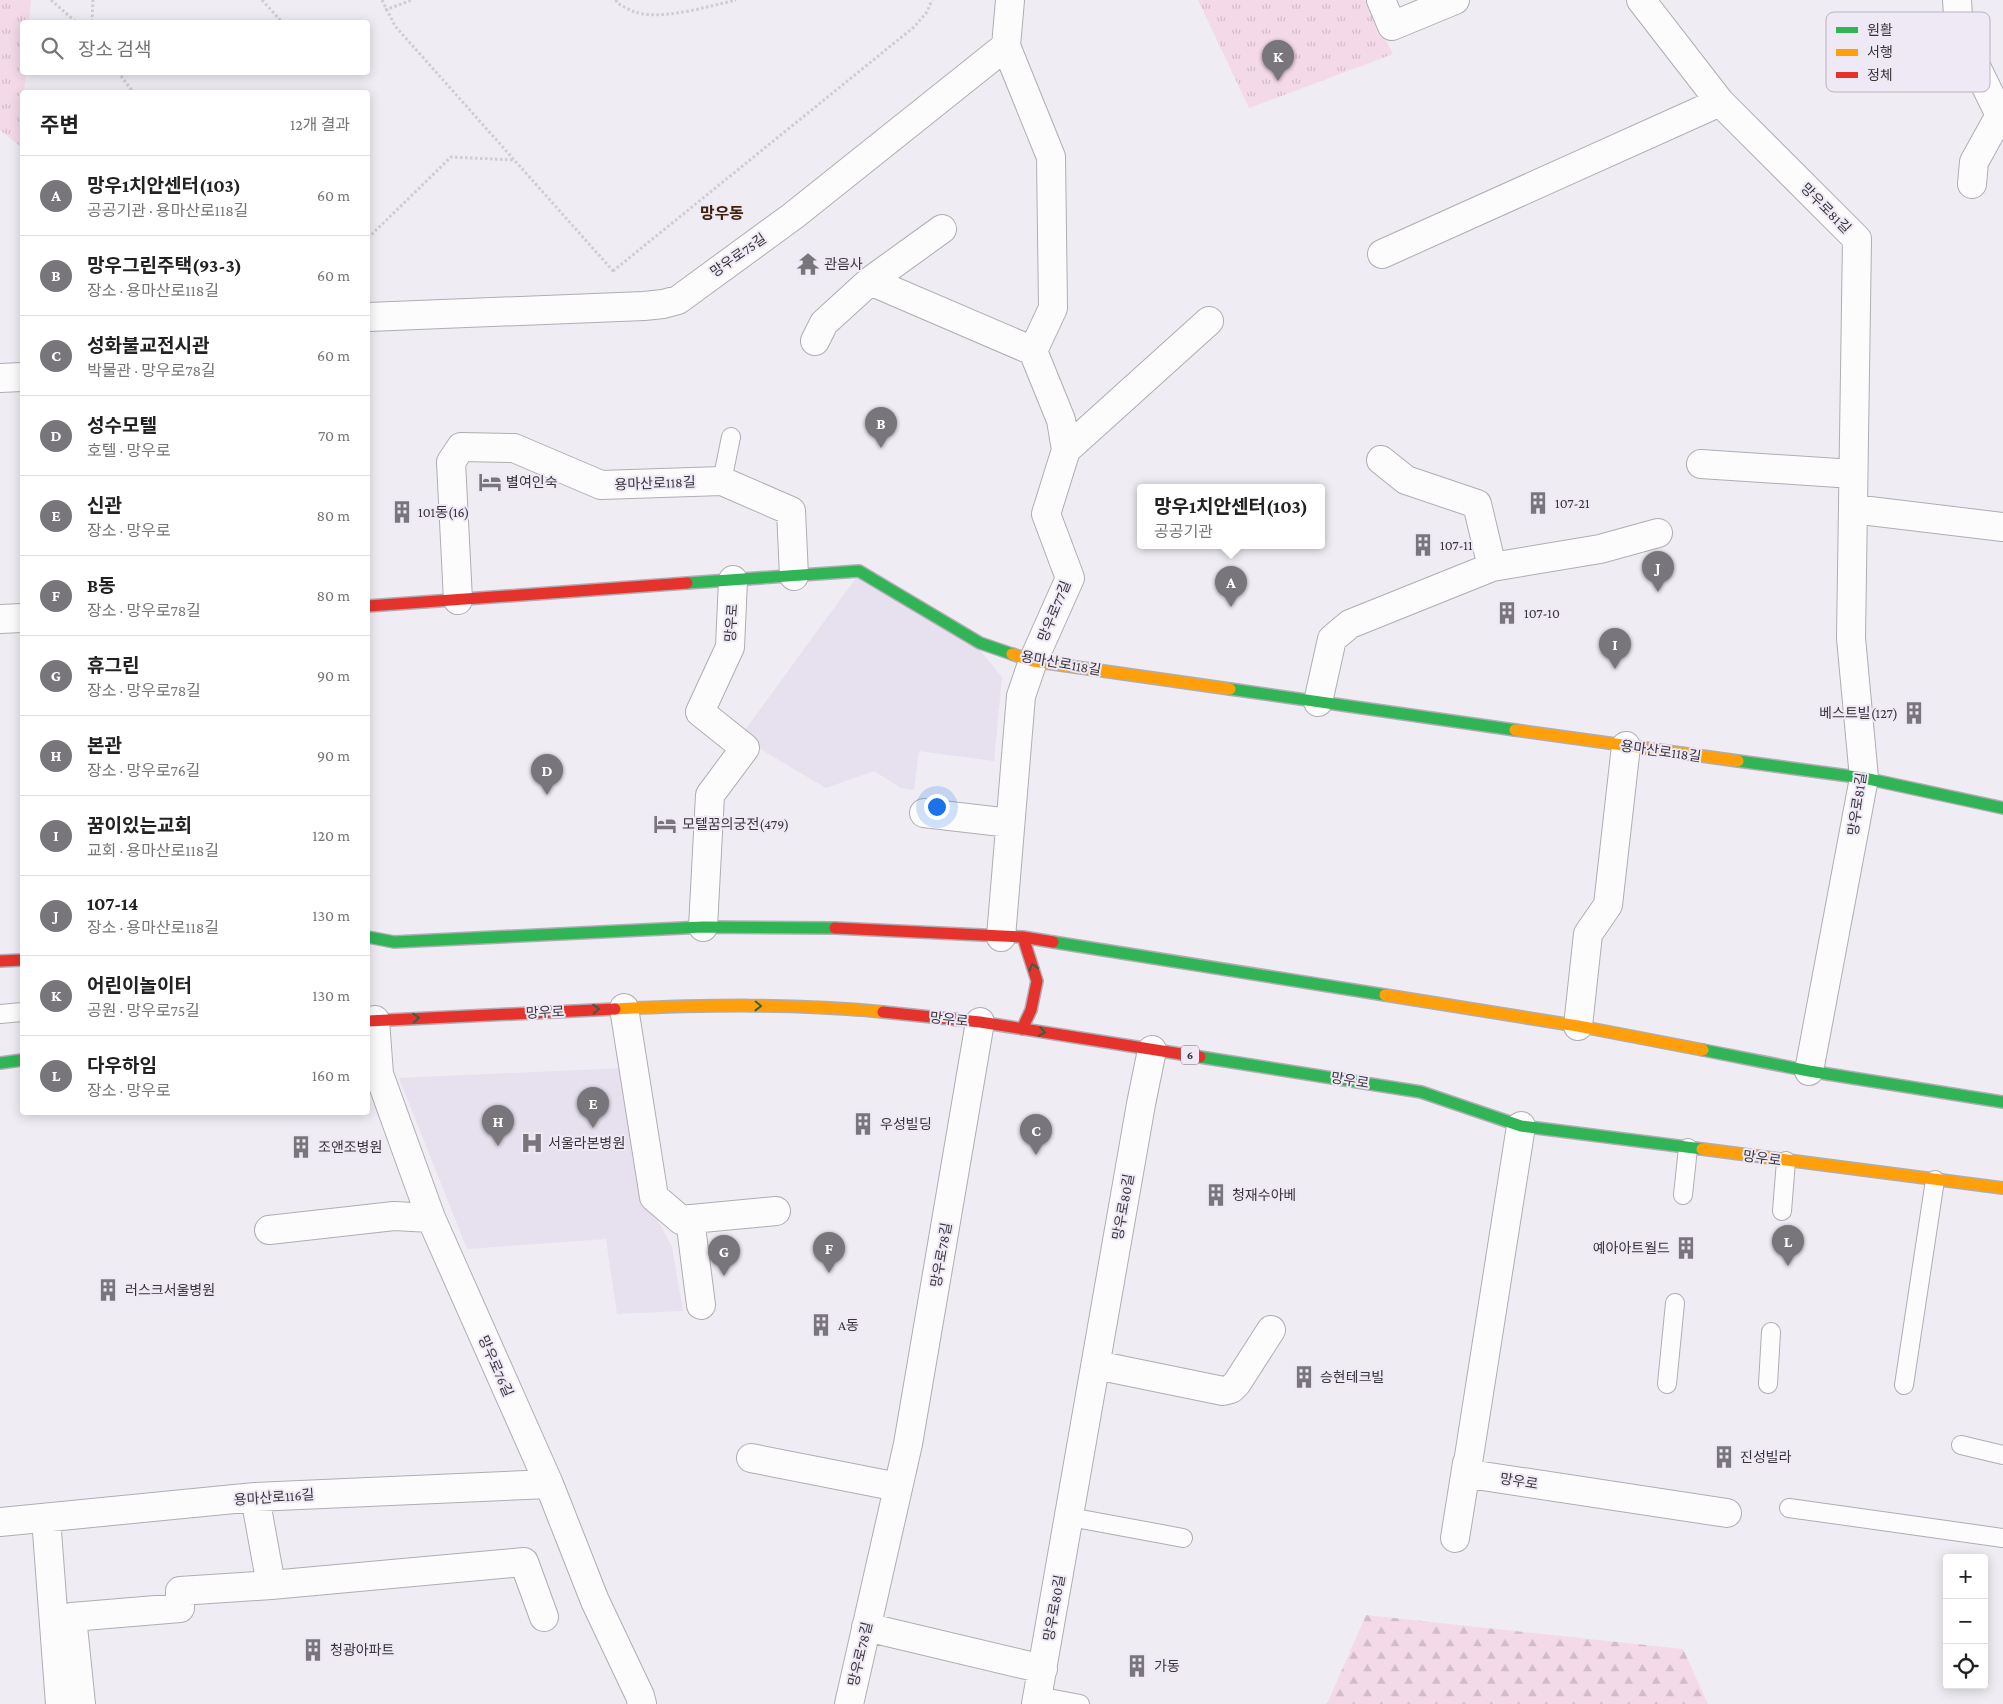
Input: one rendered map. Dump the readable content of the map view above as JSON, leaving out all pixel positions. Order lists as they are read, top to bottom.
{
  "streets": {
    "main road": ["용마산로118길", "망우로", "6"],
    "street": [
      "망우로81길",
      "망우로75길",
      "망우로77길",
      "망우로80길",
      "망우로78길",
      "망우로76길",
      "용마산로116길"
    ]
  },
  "crossings": [
    ["망우로81길", "용마산로118길"],
    ["용마산로118길", "망우로77길"],
    ["용마산로118길", "망우로"],
    ["망우로", "망우로80길"],
    ["망우로", "망우로78길"],
    ["망우로", "망우로76길"],
    ["망우로76길", "용마산로116길"]
  ],
  "districts": ["망우동"],
  "places": {
    "temple": ["관음사"],
    "hotel": ["별여인숙", "모텔꿈의궁전(479)"],
    "building": [
      "107-21",
      "101동(16)",
      "107-11",
      "107-10",
      "베스트빌(127)",
      "우성빌딩",
      "조앤조병원",
      "청재수아베",
      "예아아트월드",
      "러스크서울병원",
      "A동",
      "승현테크빌",
      "진성빌라",
      "청광아파트",
      "가동"
    ],
    "hospital": ["서울라본병원"]
  },
  "legend": ["원활", "서행", "정체"],
  "page": {
    "search": "장소 검색",
    "pins": [
      "K",
      "B",
      "J",
      "A",
      "I",
      "D",
      "E",
      "H",
      "C",
      "L",
      "F",
      "G"
    ],
    "heading": ["주변", "12개 결과"],
    "list": [
      {
        "mark": "A",
        "name": "망우1치안센터(103)",
        "note": "공공기관 · 용마산로118길",
        "value": "60 m"
      },
      {
        "mark": "B",
        "name": "망우그린주택(93-3)",
        "note": "장소 · 용마산로118길",
        "value": "60 m"
      },
      {
        "mark": "C",
        "name": "성화불교전시관",
        "note": "박물관 · 망우로78길",
        "value": "60 m"
      },
      {
        "mark": "D",
        "name": "성수모텔",
        "note": "호텔 · 망우로",
        "value": "70 m"
      },
      {
        "mark": "E",
        "name": "신관",
        "note": "장소 · 망우로",
        "value": "80 m"
      },
      {
        "mark": "F",
        "name": "B동",
        "note": "장소 · 망우로78길",
        "value": "80 m"
      },
      {
        "mark": "G",
        "name": "휴그린",
        "note": "장소 · 망우로78길",
        "value": "90 m"
      },
      {
        "mark": "H",
        "name": "본관",
        "note": "장소 · 망우로76길",
        "value": "90 m"
      },
      {
        "mark": "I",
        "name": "꿈이있는교회",
        "note": "교회 · 용마산로118길",
        "value": "120 m"
      },
      {
        "mark": "J",
        "name": "107-14",
        "note": "장소 · 용마산로118길",
        "value": "130 m"
      },
      {
        "mark": "K",
        "name": "어린이놀이터",
        "note": "공원 · 망우로75길",
        "value": "130 m"
      },
      {
        "mark": "L",
        "name": "다우하임",
        "note": "장소 · 망우로",
        "value": "160 m"
      }
    ],
    "popup": ["망우1치안센터(103)", "공공기관"],
    "map_buttons": ["+", "−"]
  }
}
